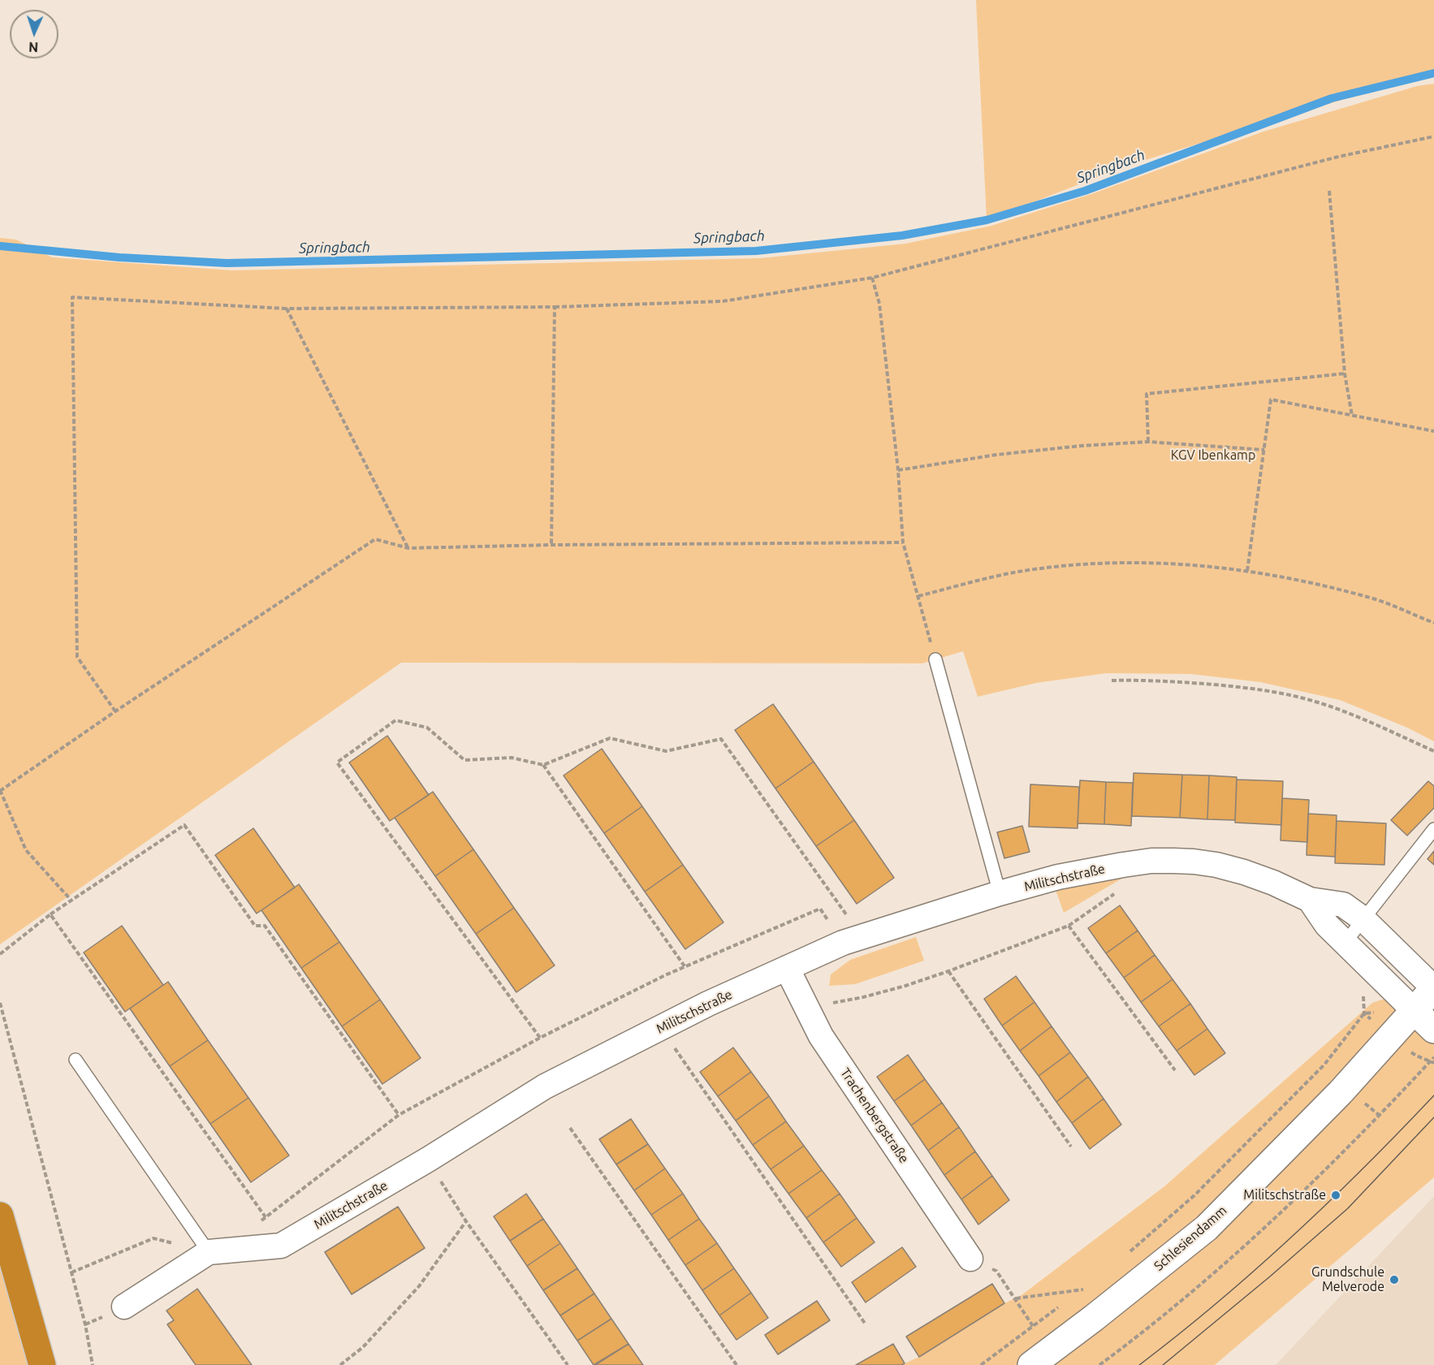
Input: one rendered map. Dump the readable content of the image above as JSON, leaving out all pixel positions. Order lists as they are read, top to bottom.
{
  "streets": {
    "street": ["Militschstraße", "Trachenbergstraße", "Schlesiendamm"]
  },
  "crossings": [
    ["Militschstraße", "Trachenbergstraße"],
    ["Militschstraße", "Schlesiendamm"]
  ],
  "water": ["Springbach"],
  "parks": ["KGV Ibenkamp"],
  "places": ["Militschstraße", "Grundschule Melverode"],
  "north": "bottom"
}
